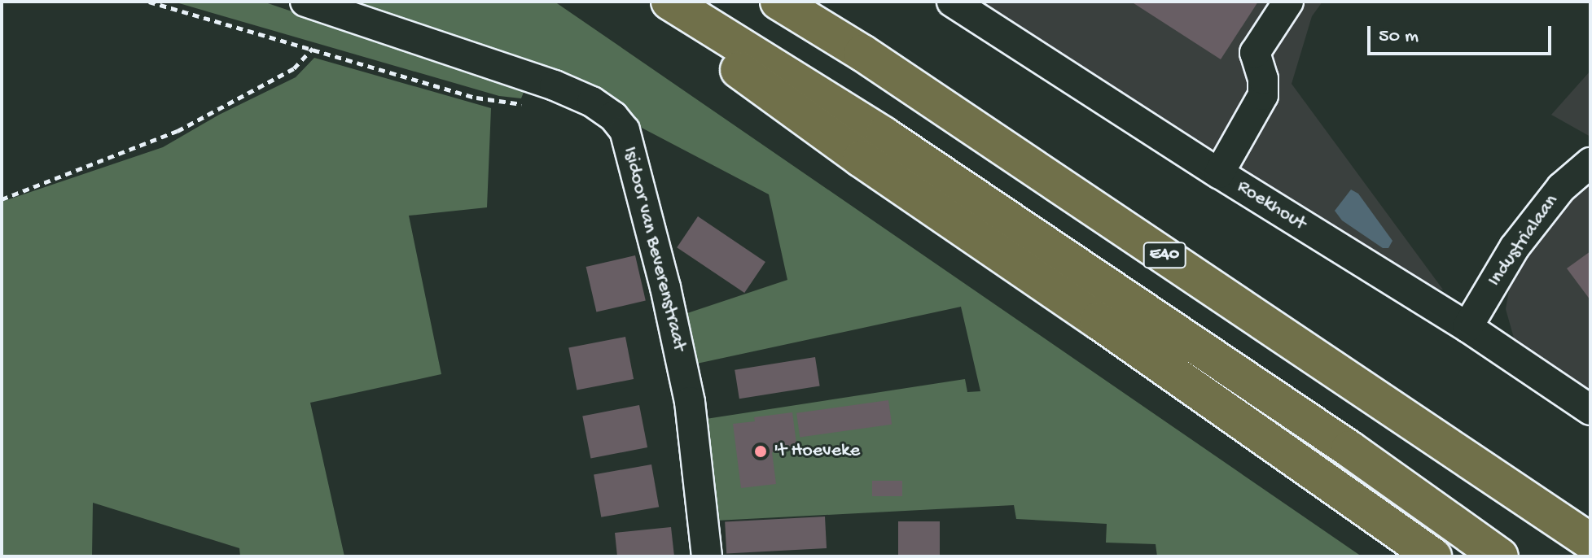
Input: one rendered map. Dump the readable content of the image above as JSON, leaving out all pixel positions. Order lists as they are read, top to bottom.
{
  "streets": {
    "highway": ["E40"],
    "street": ["Roekhout", "Industrialaan", "Isidoor van Beverenstraat"]
  },
  "crossings": [
    ["Roekhout", "Industrialaan"]
  ],
  "places": ["'t Hoeveke"],
  "scale_bar": "50 m"
}
